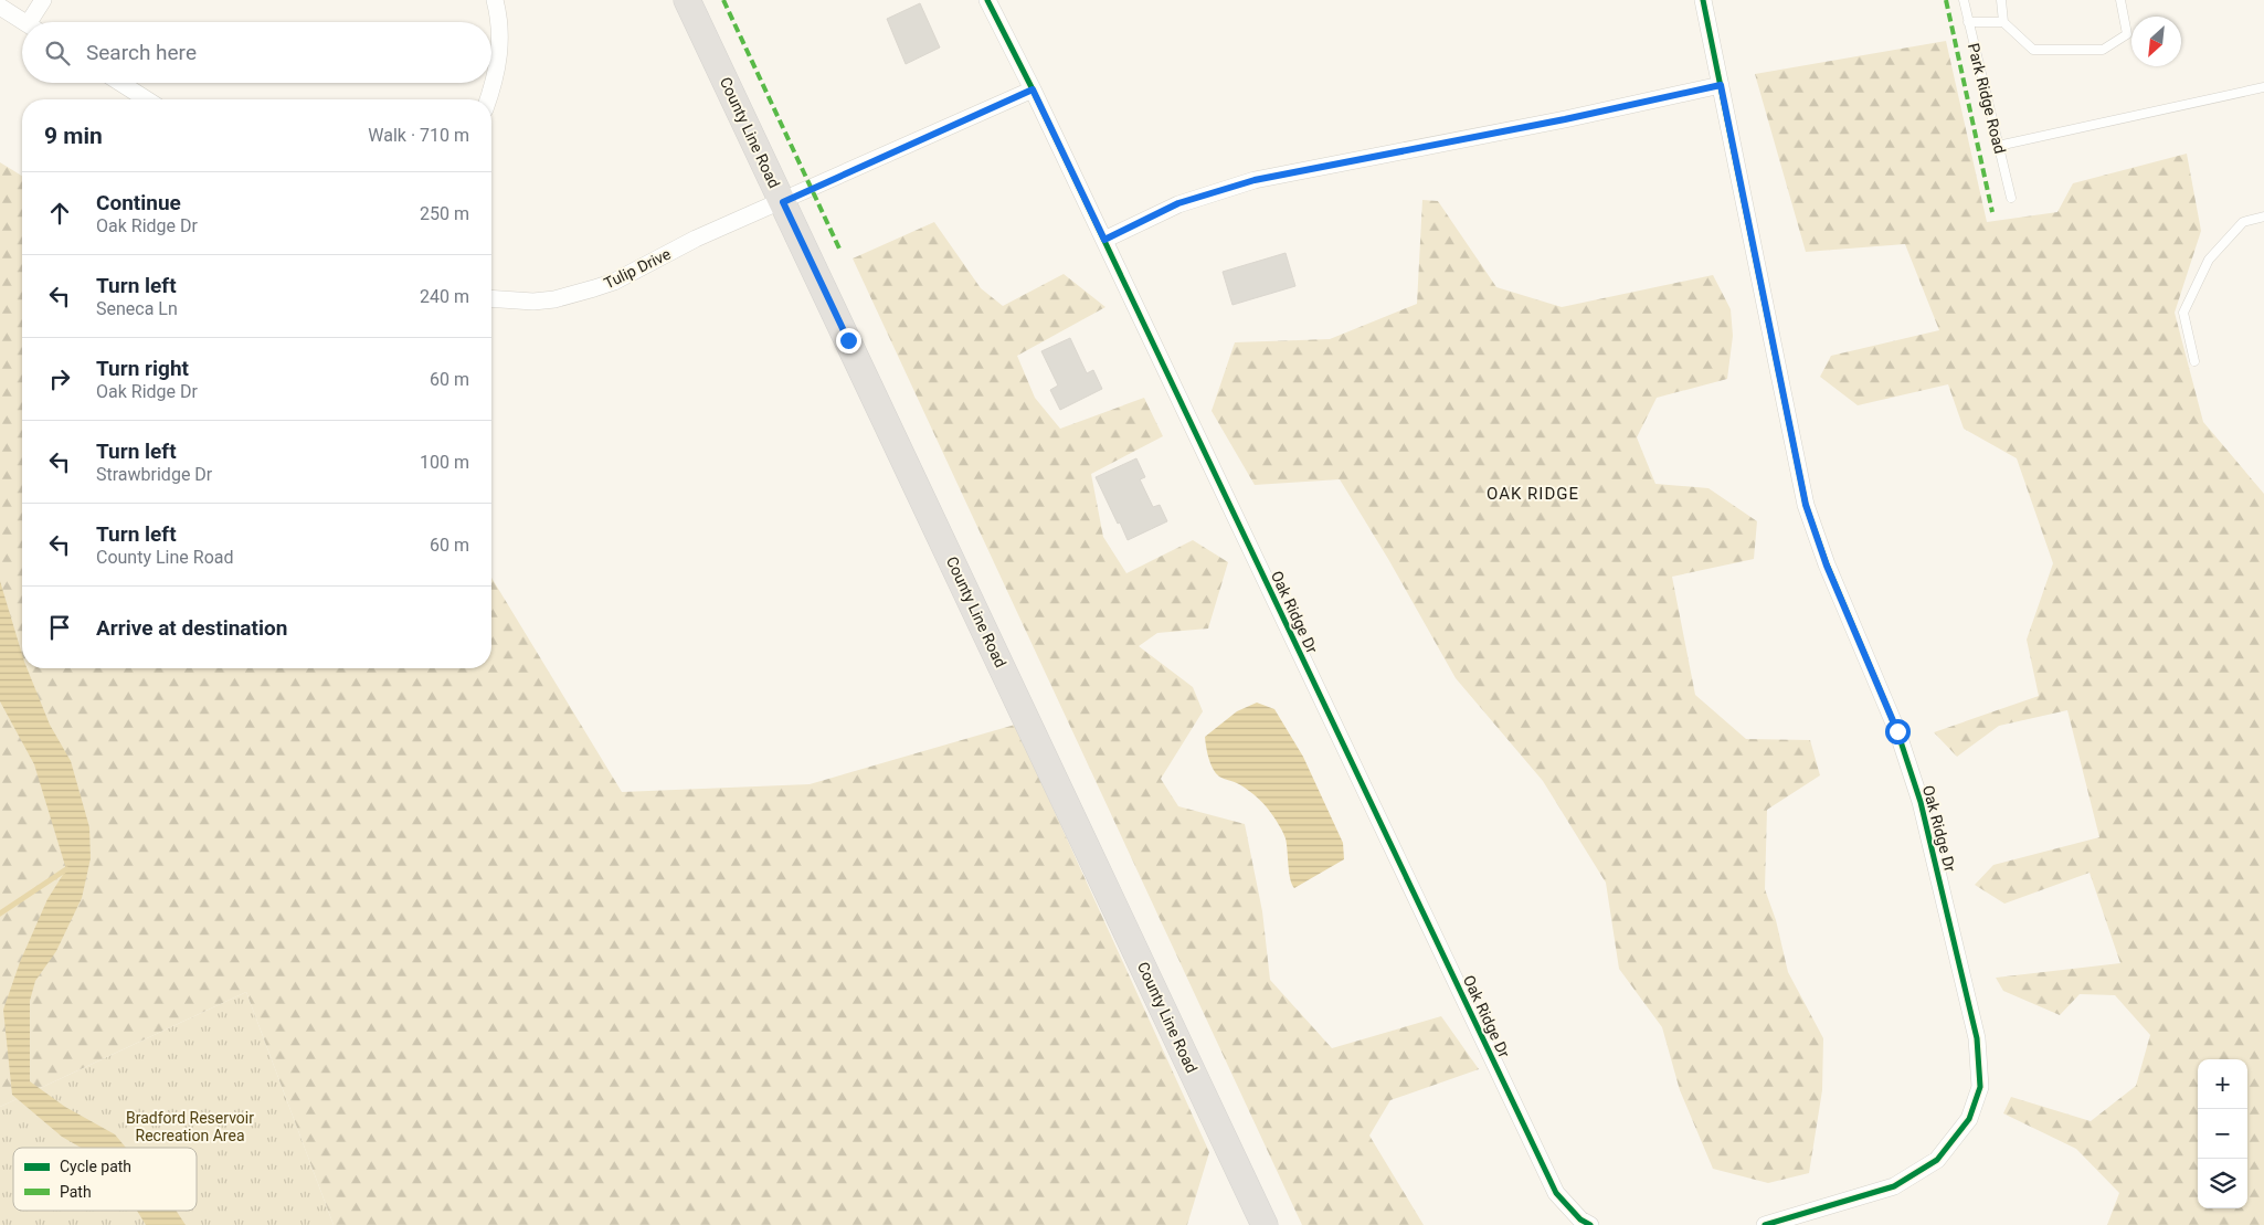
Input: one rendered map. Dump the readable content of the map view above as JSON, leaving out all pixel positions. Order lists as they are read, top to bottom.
{
  "streets": {
    "main road": ["County Line Road"],
    "street": ["Tulip Drive", "Oak Ridge Dr"],
    "lane": ["Park Ridge Road"]
  },
  "crossings": [
    ["County Line Road", "Tulip Drive"],
    ["Tulip Drive", "Oak Ridge Dr"]
  ],
  "districts": ["OAK RIDGE"],
  "parks": ["Bradford Reservoir Recreation Area"],
  "legend": ["Cycle path", "Path"],
  "north": "bottom left",
  "page": {
    "search": "Search here",
    "heading": ["9 min", "Walk · 710 m"],
    "list": [
      ["Continue", "Oak Ridge Dr", "250 m"],
      ["Turn left", "Seneca Ln", "240 m"],
      ["Turn right", "Oak Ridge Dr", "60 m"],
      ["Turn left", "Strawbridge Dr", "100 m"],
      ["Turn left", "County Line Road", "60 m"],
      "Arrive at destination"
    ],
    "map_buttons": ["+", "−"]
  }
}
